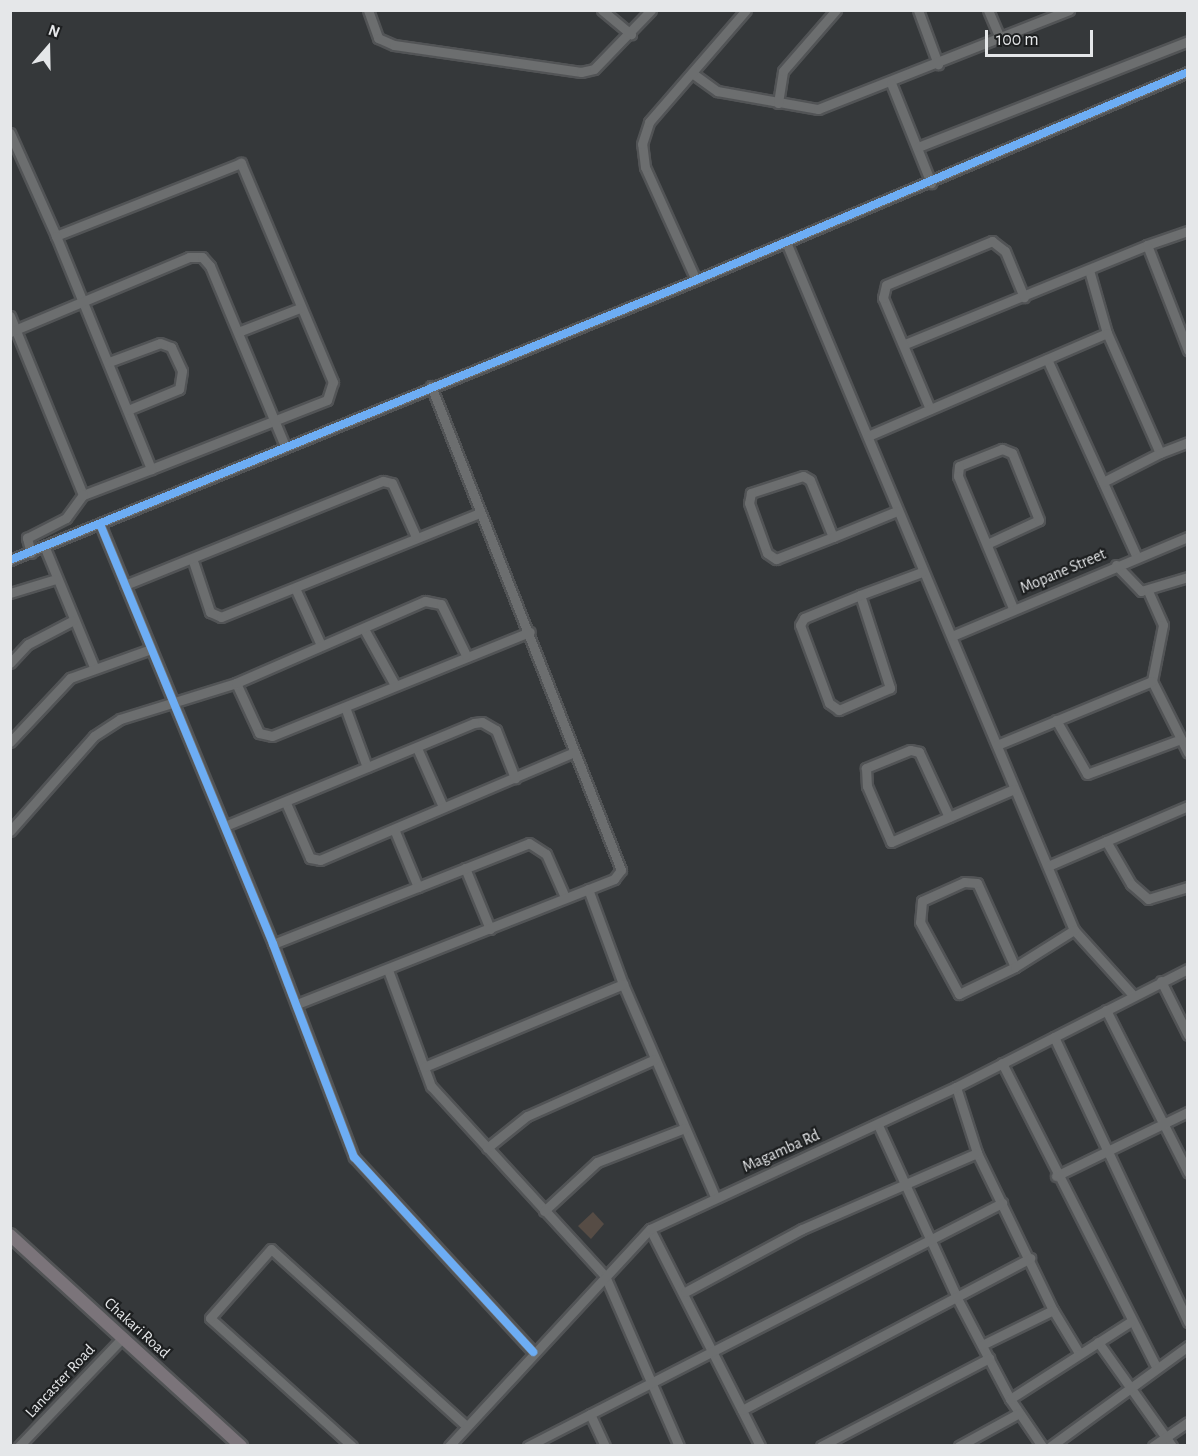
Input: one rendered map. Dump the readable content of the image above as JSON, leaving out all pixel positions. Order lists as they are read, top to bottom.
{
  "streets": {
    "main road": ["Chakari Road"],
    "street": ["Mopane Street", "Magamba Rd", "Lancaster Road"]
  },
  "crossings": [
    ["Chakari Road", "Lancaster Road"]
  ],
  "scale_bar": "100 m",
  "north": "top"
}
